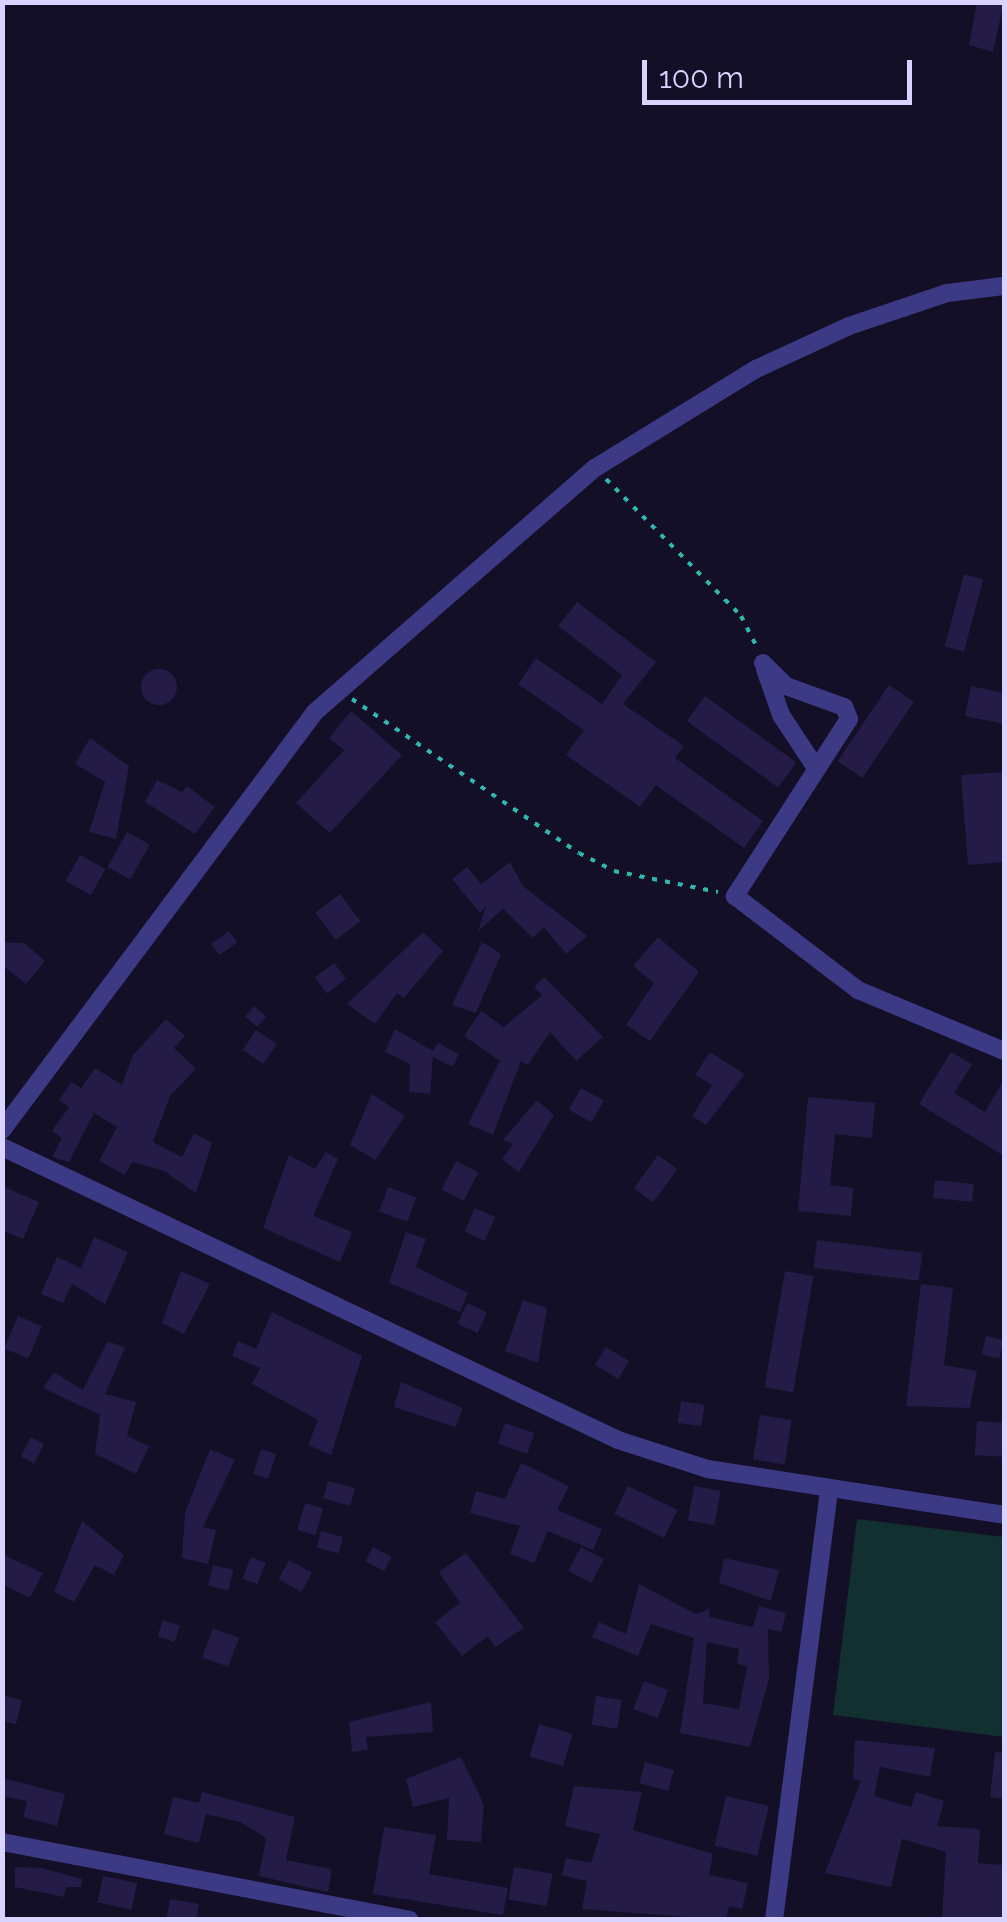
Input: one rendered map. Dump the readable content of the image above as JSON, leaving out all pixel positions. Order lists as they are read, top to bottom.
{
  "scale_bar": "100 m"
}
